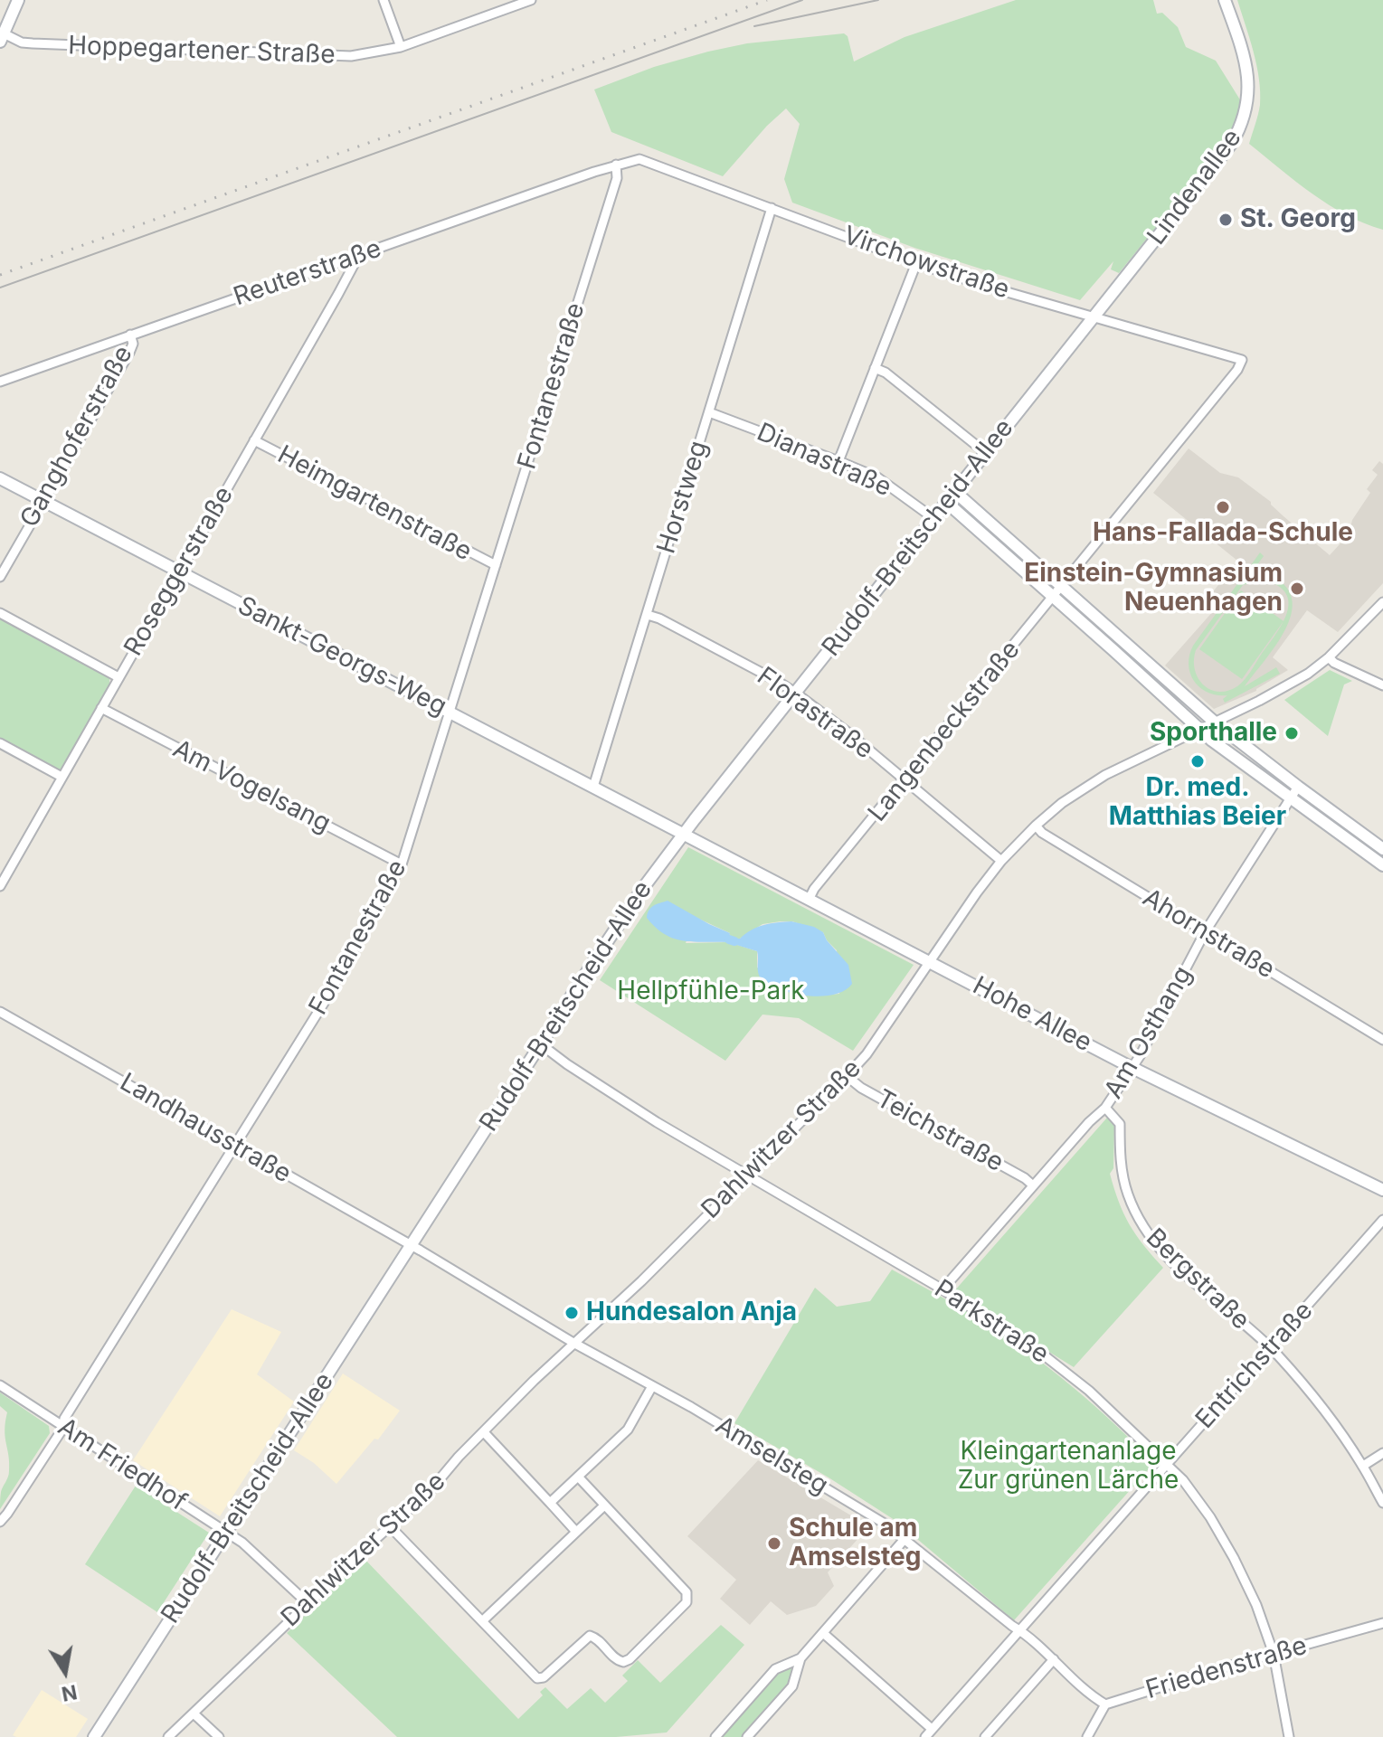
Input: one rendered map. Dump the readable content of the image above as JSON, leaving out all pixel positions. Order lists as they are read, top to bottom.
{
  "streets": {
    "street": [
      "Hoppegartener Straße",
      "Lindenallee",
      "Virchowstraße",
      "Reuterstraße",
      "Fontanestraße",
      "Ganghoferstraße",
      "Dianastraße",
      "Horstweg",
      "Heimgartenstraße",
      "Rudolf-Breitscheid-Allee",
      "Roseggerstraße",
      "Sankt-Georgs-Weg",
      "Florastraße",
      "Langenbeckstraße",
      "Am Vogelsang",
      "Ahornstraße",
      "Hohe Allee",
      "Am Osthang",
      "Landhausstraße",
      "Teichstraße",
      "Dahlwitzer Straße",
      "Bergstraße",
      "Parkstraße",
      "Entrichstraße",
      "Amselsteg",
      "Am Friedhof",
      "Friedenstraße"
    ]
  },
  "crossings": [
    ["Lindenallee", "Virchowstraße"],
    ["Lindenallee", "Rudolf-Breitscheid-Allee"],
    ["Virchowstraße", "Reuterstraße"],
    ["Virchowstraße", "Fontanestraße"],
    ["Virchowstraße", "Horstweg"],
    ["Virchowstraße", "Rudolf-Breitscheid-Allee"],
    ["Virchowstraße", "Langenbeckstraße"],
    ["Reuterstraße", "Fontanestraße"],
    ["Reuterstraße", "Ganghoferstraße"],
    ["Reuterstraße", "Roseggerstraße"],
    ["Fontanestraße", "Heimgartenstraße"],
    ["Fontanestraße", "Sankt-Georgs-Weg"],
    ["Fontanestraße", "Am Vogelsang"],
    ["Fontanestraße", "Landhausstraße"],
    ["Fontanestraße", "Am Friedhof"],
    ["Ganghoferstraße", "Sankt-Georgs-Weg"],
    ["Dianastraße", "Horstweg"],
    ["Dianastraße", "Rudolf-Breitscheid-Allee"],
    ["Horstweg", "Sankt-Georgs-Weg"],
    ["Horstweg", "Florastraße"],
    ["Heimgartenstraße", "Roseggerstraße"],
    ["Rudolf-Breitscheid-Allee", "Sankt-Georgs-Weg"],
    ["Rudolf-Breitscheid-Allee", "Florastraße"],
    ["Rudolf-Breitscheid-Allee", "Hohe Allee"],
    ["Rudolf-Breitscheid-Allee", "Landhausstraße"],
    ["Rudolf-Breitscheid-Allee", "Parkstraße"],
    ["Rudolf-Breitscheid-Allee", "Amselsteg"],
    ["Rudolf-Breitscheid-Allee", "Am Friedhof"],
    ["Roseggerstraße", "Sankt-Georgs-Weg"],
    ["Roseggerstraße", "Am Vogelsang"],
    ["Sankt-Georgs-Weg", "Hohe Allee"],
    ["Florastraße", "Langenbeckstraße"],
    ["Florastraße", "Dahlwitzer Straße"],
    ["Langenbeckstraße", "Hohe Allee"],
    ["Ahornstraße", "Am Osthang"],
    ["Ahornstraße", "Dahlwitzer Straße"],
    ["Hohe Allee", "Am Osthang"],
    ["Hohe Allee", "Dahlwitzer Straße"],
    ["Am Osthang", "Teichstraße"],
    ["Am Osthang", "Bergstraße"],
    ["Am Osthang", "Parkstraße"],
    ["Landhausstraße", "Amselsteg"],
    ["Teichstraße", "Dahlwitzer Straße"],
    ["Dahlwitzer Straße", "Parkstraße"],
    ["Dahlwitzer Straße", "Amselsteg"],
    ["Dahlwitzer Straße", "Am Friedhof"],
    ["Bergstraße", "Entrichstraße"],
    ["Parkstraße", "Entrichstraße"],
    ["Parkstraße", "Friedenstraße"],
    ["Entrichstraße", "Amselsteg"],
    ["Amselsteg", "Friedenstraße"]
  ],
  "parks": ["Hellpfühle-Park", "Kleingartenanlage Zur grünen Lärche"],
  "places": [
    "St. Georg",
    "Hans-Fallada-Schule",
    "Einstein-Gymnasium Neuenhagen",
    "Sporthalle",
    "Dr. med. Matthias Beier",
    "Hundesalon Anja",
    "Schule am Amselsteg"
  ],
  "north": "bottom"
}
